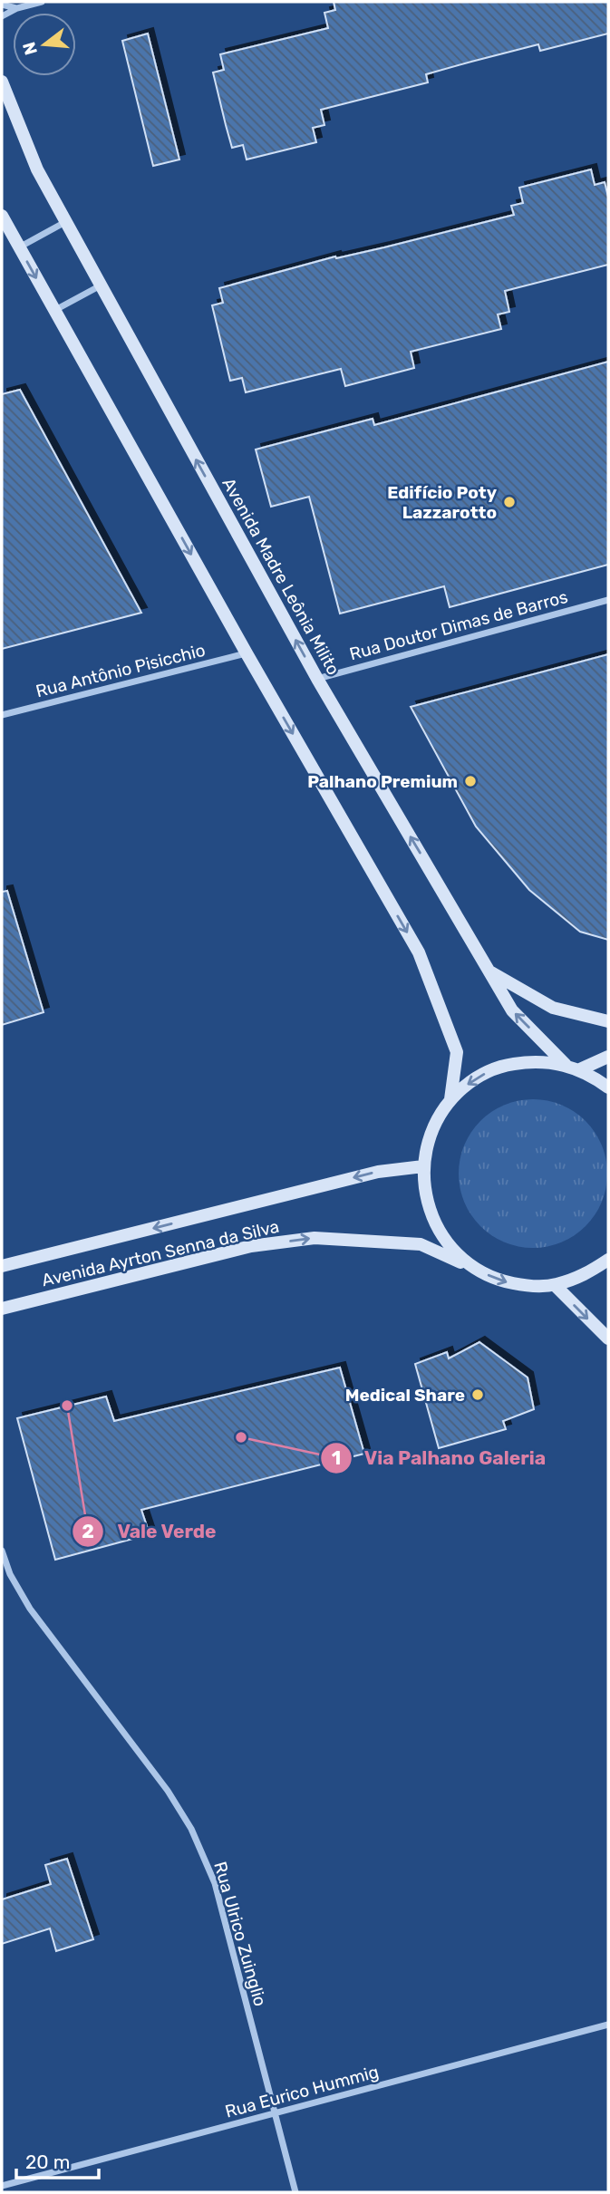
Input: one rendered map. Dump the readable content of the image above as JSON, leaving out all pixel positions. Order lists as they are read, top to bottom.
{
  "streets": {
    "main road": ["Avenida Madre Leônia Milito", "Avenida Ayrton Senna da Silva"],
    "street": [
      "Rua Doutor Dimas de Barros",
      "Rua Antônio Pisicchio",
      "Rua Ulrico Zuinglio",
      "Rua Eurico Hummig"
    ]
  },
  "crossings": [
    ["Avenida Madre Leônia Milito", "Rua Doutor Dimas de Barros"],
    ["Rua Ulrico Zuinglio", "Rua Eurico Hummig"]
  ],
  "places": [
    "Edifício Poty Lazzarotto",
    "Palhano Premium",
    "Medical Share",
    "Vale Verde",
    "Via Palhano Galeria"
  ],
  "scale_bar": "20 m",
  "north": "left"
}
